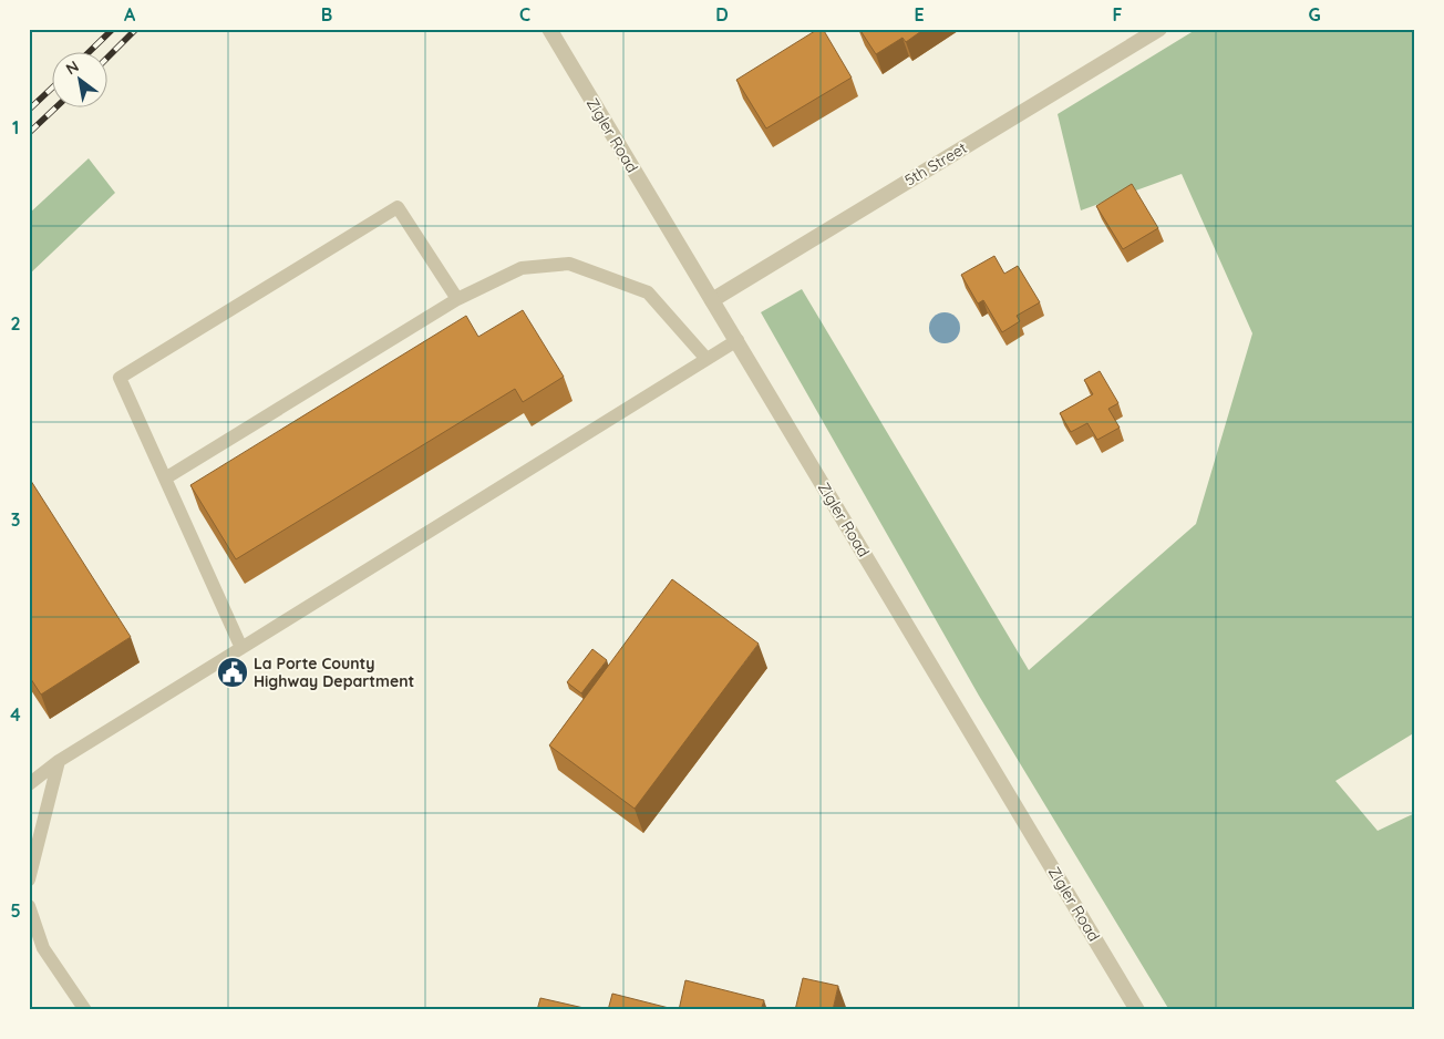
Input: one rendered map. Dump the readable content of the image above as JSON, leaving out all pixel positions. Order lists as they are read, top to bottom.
{
  "streets": {
    "street": ["Zigler Road", "5th Street"]
  },
  "crossings": [
    ["Zigler Road", "5th Street"]
  ],
  "places": {
    "public building": ["La Porte County Highway Department"]
  },
  "north": "top left",
  "grid": {
    "columns": [
      "A",
      "B",
      "C",
      "D",
      "E",
      "F",
      "G"
    ],
    "rows": [
      "1",
      "2",
      "3",
      "4",
      "5"
    ]
  }
}
